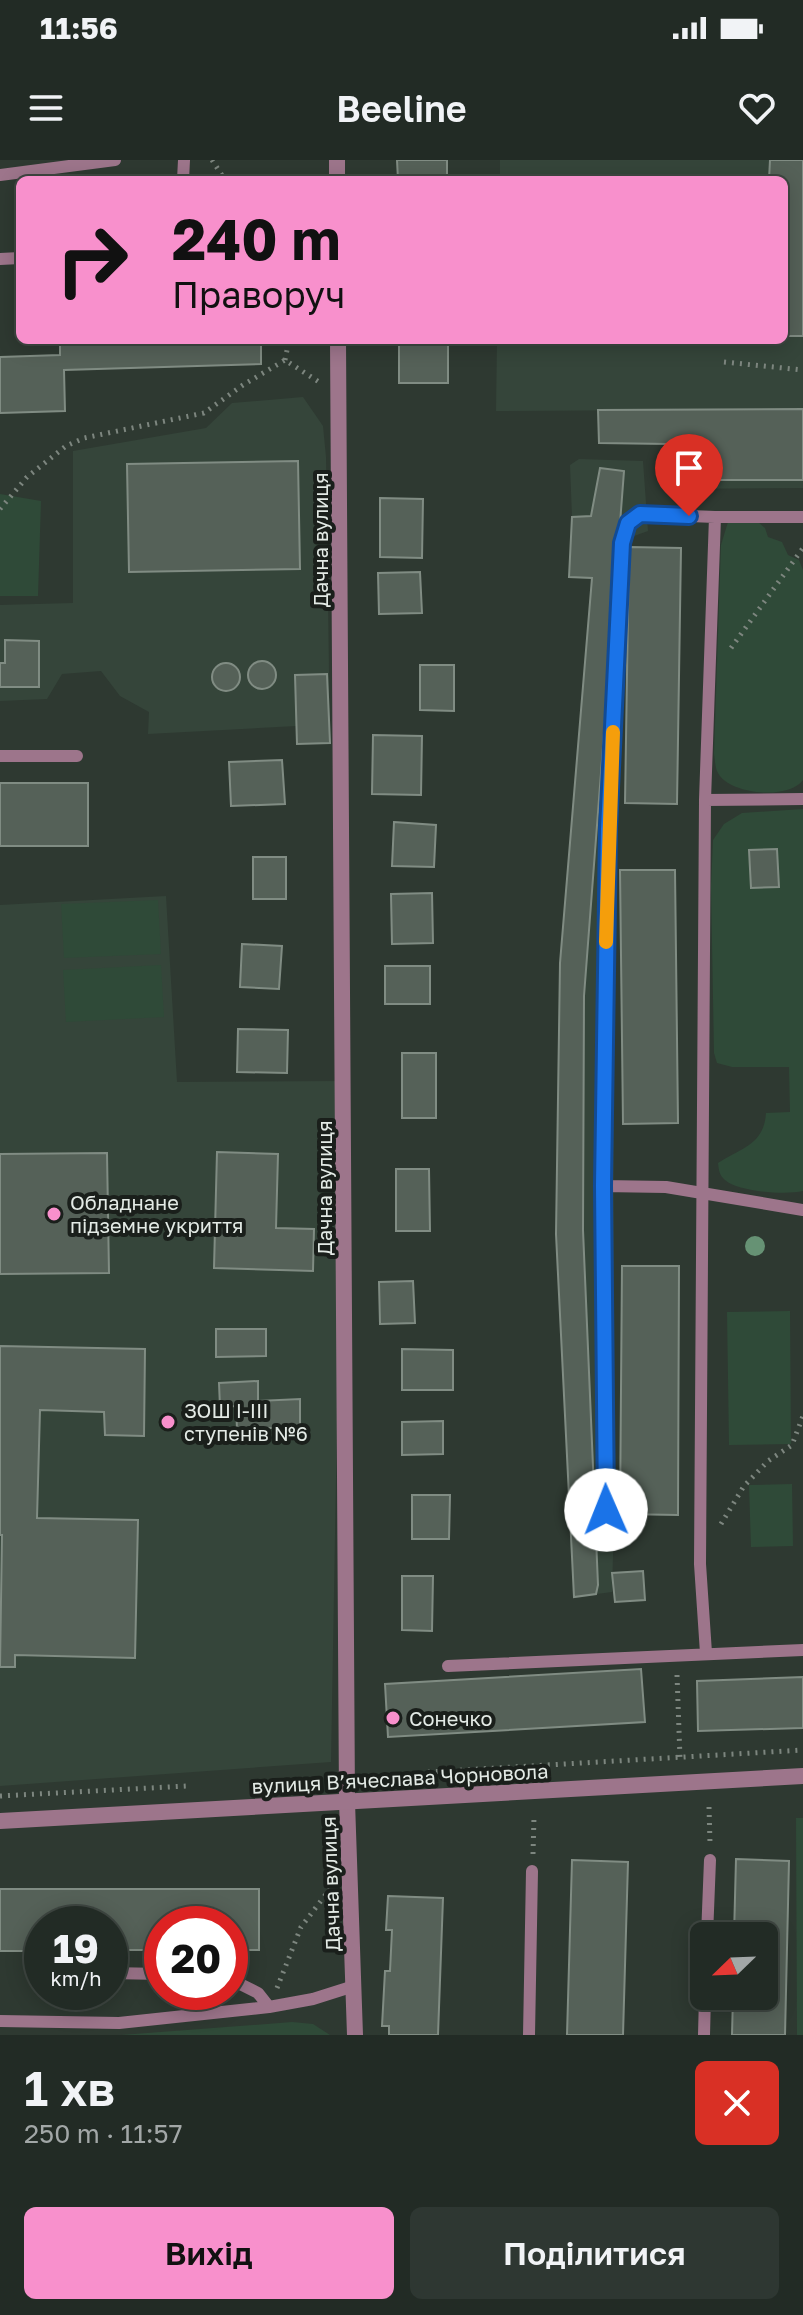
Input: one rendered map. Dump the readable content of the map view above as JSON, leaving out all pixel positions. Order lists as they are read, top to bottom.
{
  "streets": {
    "street": ["Дачна вулиця", "вулиця Вʼячеслава Чорновола"]
  },
  "crossings": [
    ["Дачна вулиця", "вулиця Вʼячеслава Чорновола"]
  ],
  "places": ["Обладнане підземне укриття", "ЗОШ І-ІІІ ступенів №6", "Сонечко"],
  "north": "bottom left",
  "page": {
    "status": "11:56",
    "header": "Beeline",
    "turn": ["240 m", "Праворуч"],
    "speed": "19 km/h",
    "limit": "20",
    "heading": ["1 хв", "250 m · 11:57"],
    "buttons": ["Вихід", "Поділитися"]
  }
}
